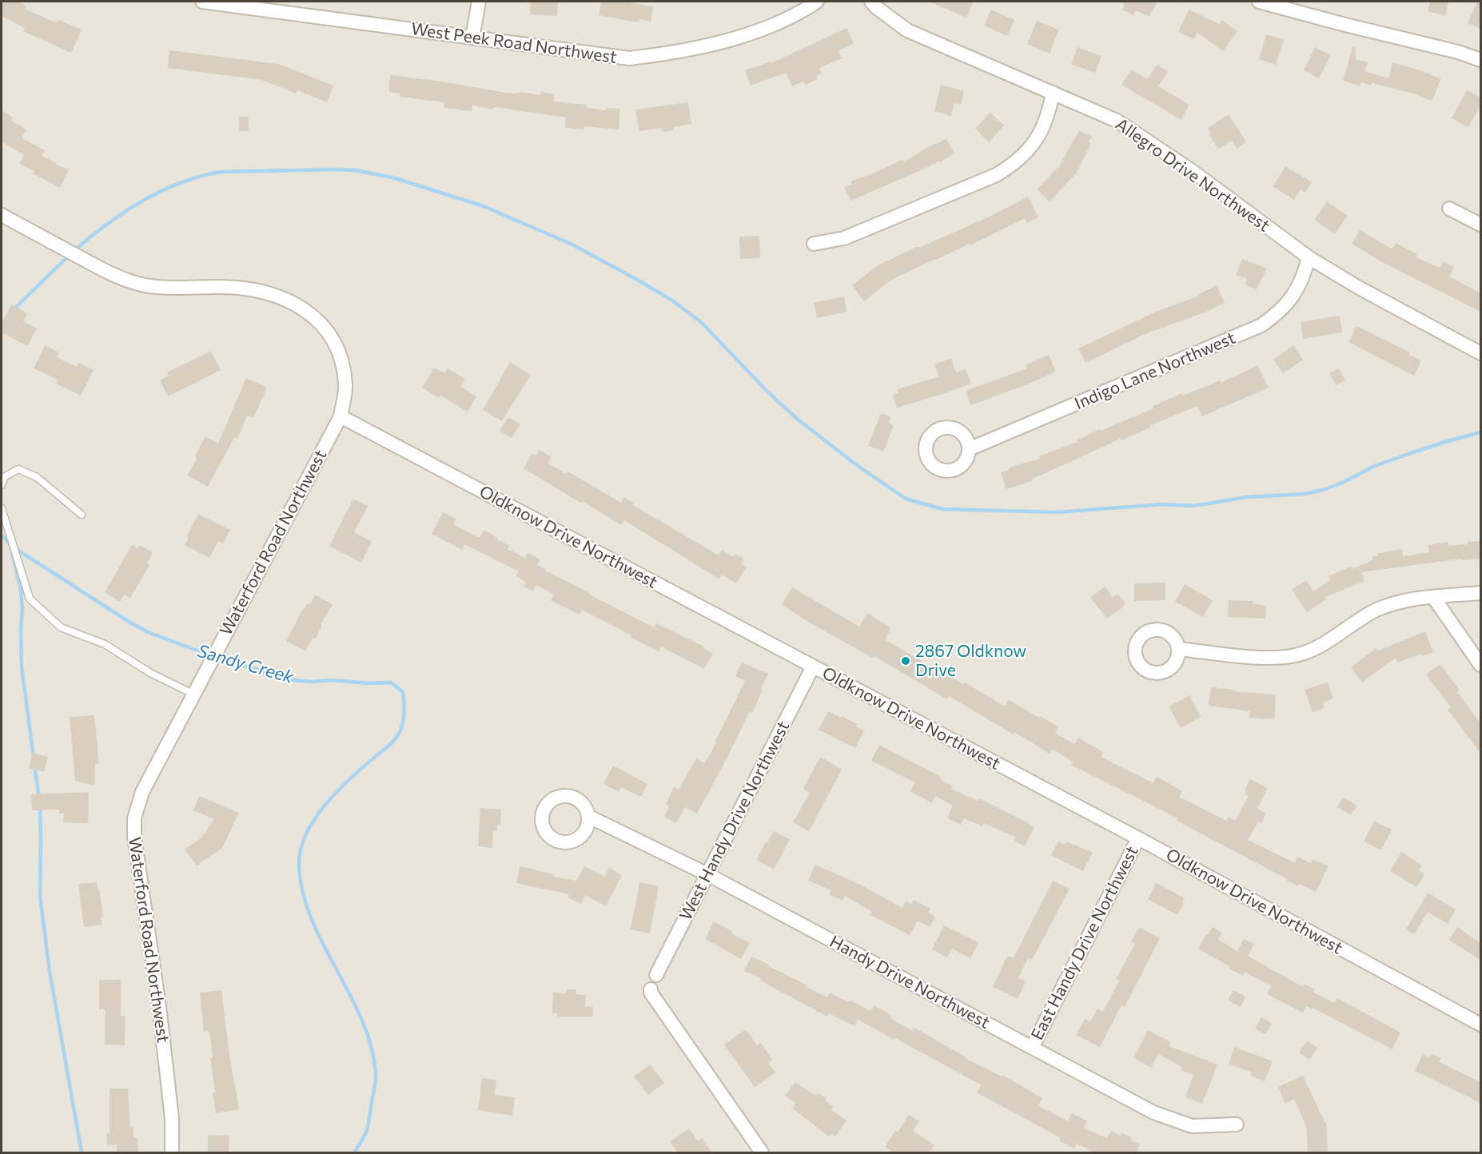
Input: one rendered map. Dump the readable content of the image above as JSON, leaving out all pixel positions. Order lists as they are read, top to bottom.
{
  "streets": {
    "street": [
      "West Peek Road Northwest",
      "Allegro Drive Northwest",
      "Indigo Lane Northwest",
      "Oldknow Drive Northwest",
      "Waterford Road Northwest",
      "West Handy Drive Northwest",
      "East Handy Drive Northwest",
      "Handy Drive Northwest"
    ]
  },
  "crossings": [
    ["Allegro Drive Northwest", "Indigo Lane Northwest"],
    ["Oldknow Drive Northwest", "Waterford Road Northwest"],
    ["Oldknow Drive Northwest", "West Handy Drive Northwest"],
    ["Oldknow Drive Northwest", "East Handy Drive Northwest"],
    ["West Handy Drive Northwest", "Handy Drive Northwest"],
    ["East Handy Drive Northwest", "Handy Drive Northwest"]
  ],
  "water": ["Sandy Creek"],
  "places": ["2867 Oldknow Drive"]
}
